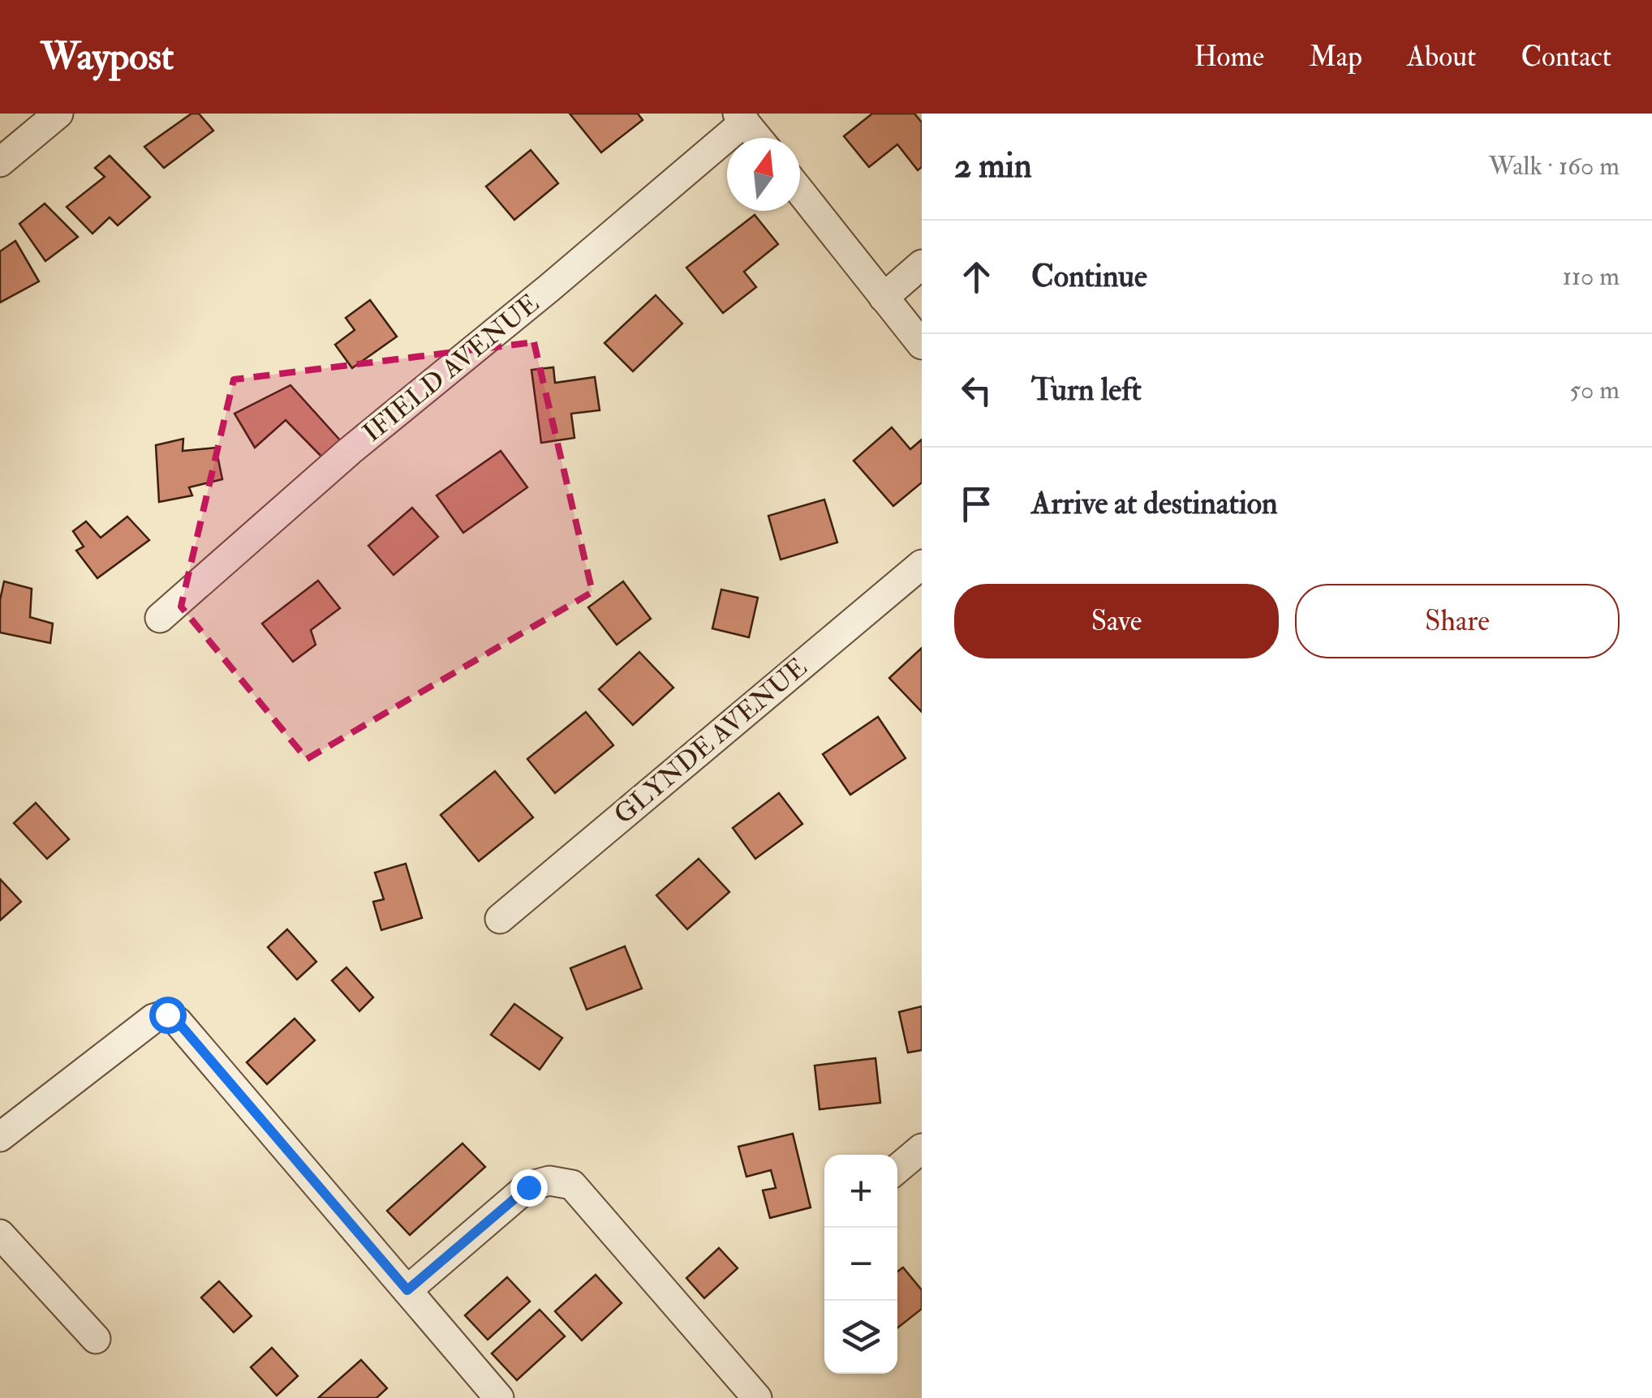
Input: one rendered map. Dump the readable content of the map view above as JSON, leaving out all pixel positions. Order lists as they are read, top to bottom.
{
  "streets": {
    "street": ["IFIELD AVENUE", "GLYNDE AVENUE"]
  },
  "north": "top",
  "page": {
    "header": "Waypost",
    "nav": [
      "Home",
      "Map",
      "About",
      "Contact"
    ],
    "heading": ["2 min", "Walk · 160 m"],
    "list": [
      ["Continue", "110 m"],
      ["Turn left", "50 m"],
      "Arrive at destination"
    ],
    "buttons": ["Save", "Share"],
    "map_buttons": ["+", "−"]
  }
}
